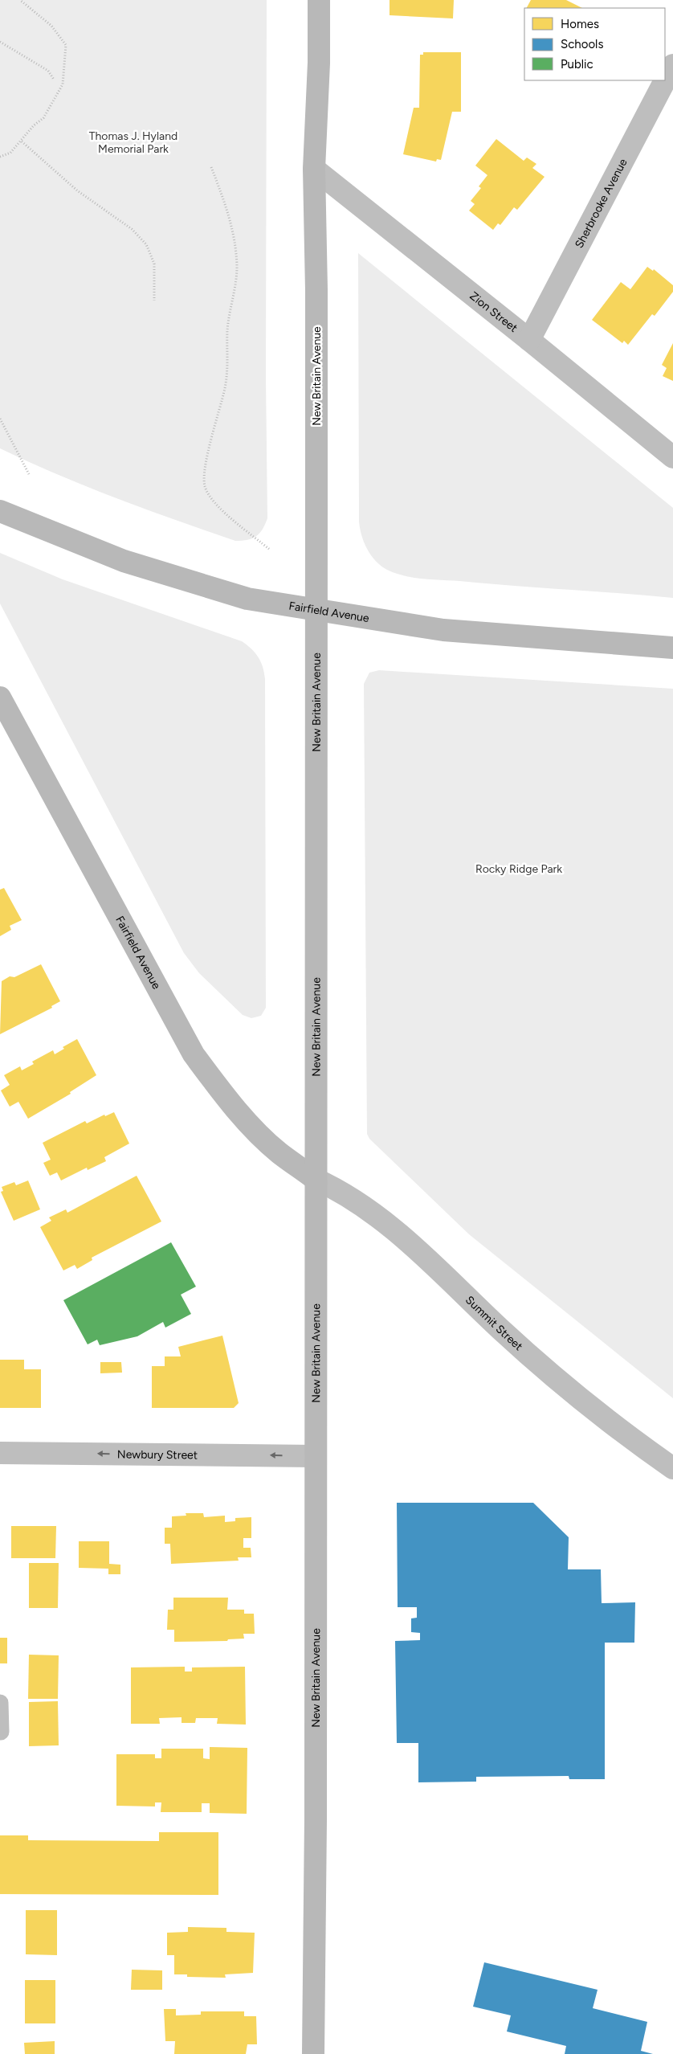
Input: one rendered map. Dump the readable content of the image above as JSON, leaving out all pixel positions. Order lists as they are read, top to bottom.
{
  "streets": {
    "main road": ["New Britain Avenue", "Fairfield Avenue"],
    "street": [
      "Sherbrooke Avenue",
      "Zion Street",
      "Summit Street",
      "Newbury Street"
    ]
  },
  "crossings": [
    ["Sherbrooke Avenue", "Zion Street"],
    ["Zion Street", "New Britain Avenue"],
    ["New Britain Avenue", "Fairfield Avenue"],
    ["New Britain Avenue", "Summit Street"],
    ["New Britain Avenue", "Newbury Street"],
    ["Fairfield Avenue", "Summit Street"]
  ],
  "one_way": ["Newbury Street"],
  "parks": ["Thomas J. Hyland Memorial Park", "Rocky Ridge Park"],
  "legend": ["Homes", "Schools", "Public"]
}
